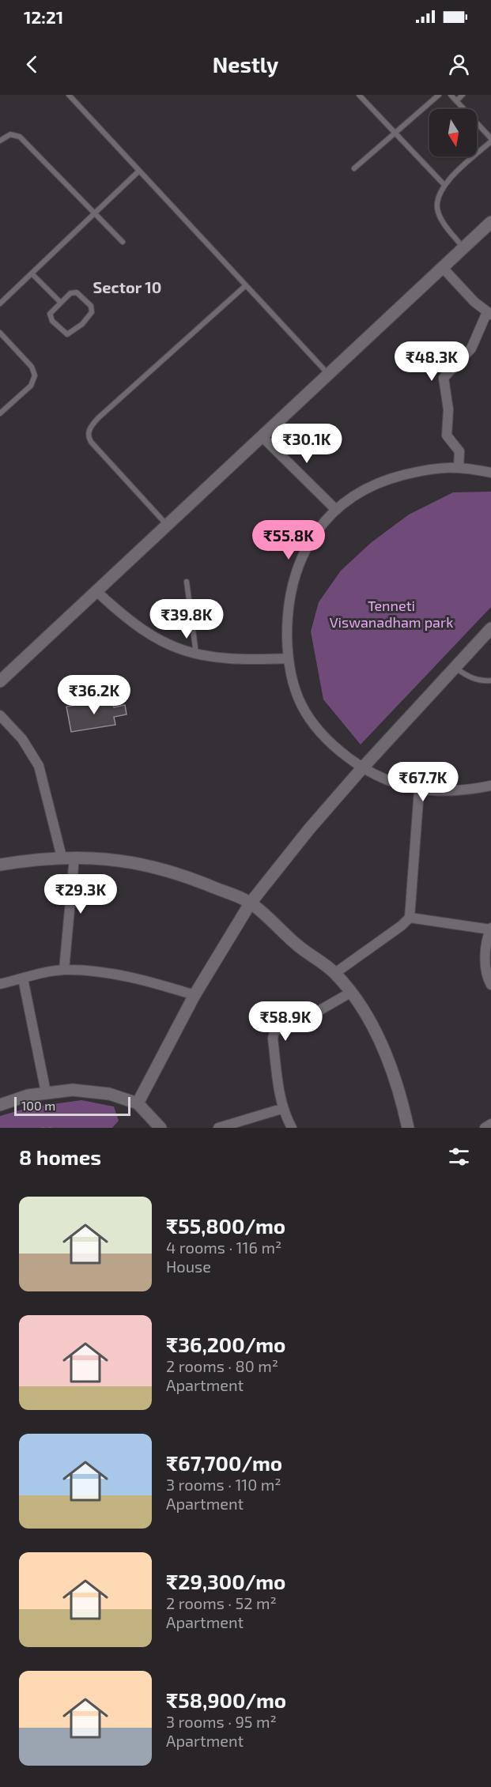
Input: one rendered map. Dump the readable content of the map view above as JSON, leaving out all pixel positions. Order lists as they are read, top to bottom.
{
  "districts": ["Sector 10"],
  "parks": ["Tenneti Viswanadham park"],
  "scale_bar": "100 m",
  "north": "bottom",
  "page": {
    "status": "12:21",
    "header": "Nestly",
    "price": [
      "₹48.3K",
      "₹30.1K",
      "₹55.8K",
      "₹39.8K",
      "₹36.2K",
      "₹67.7K",
      "₹29.3K",
      "₹58.9K"
    ],
    "scale": "100 m",
    "heading": "8 homes",
    "list": [
      {
        "name": "₹55,800/mo",
        "note": "4 rooms · 116 m² · House"
      },
      {
        "name": "₹36,200/mo",
        "note": "2 rooms · 80 m² · Apartment"
      },
      {
        "name": "₹67,700/mo",
        "note": "3 rooms · 110 m² · Apartment"
      },
      {
        "name": "₹29,300/mo",
        "note": "2 rooms · 52 m² · Apartment"
      },
      {
        "name": "₹58,900/mo",
        "note": "3 rooms · 95 m² · Apartment"
      }
    ]
  }
}
